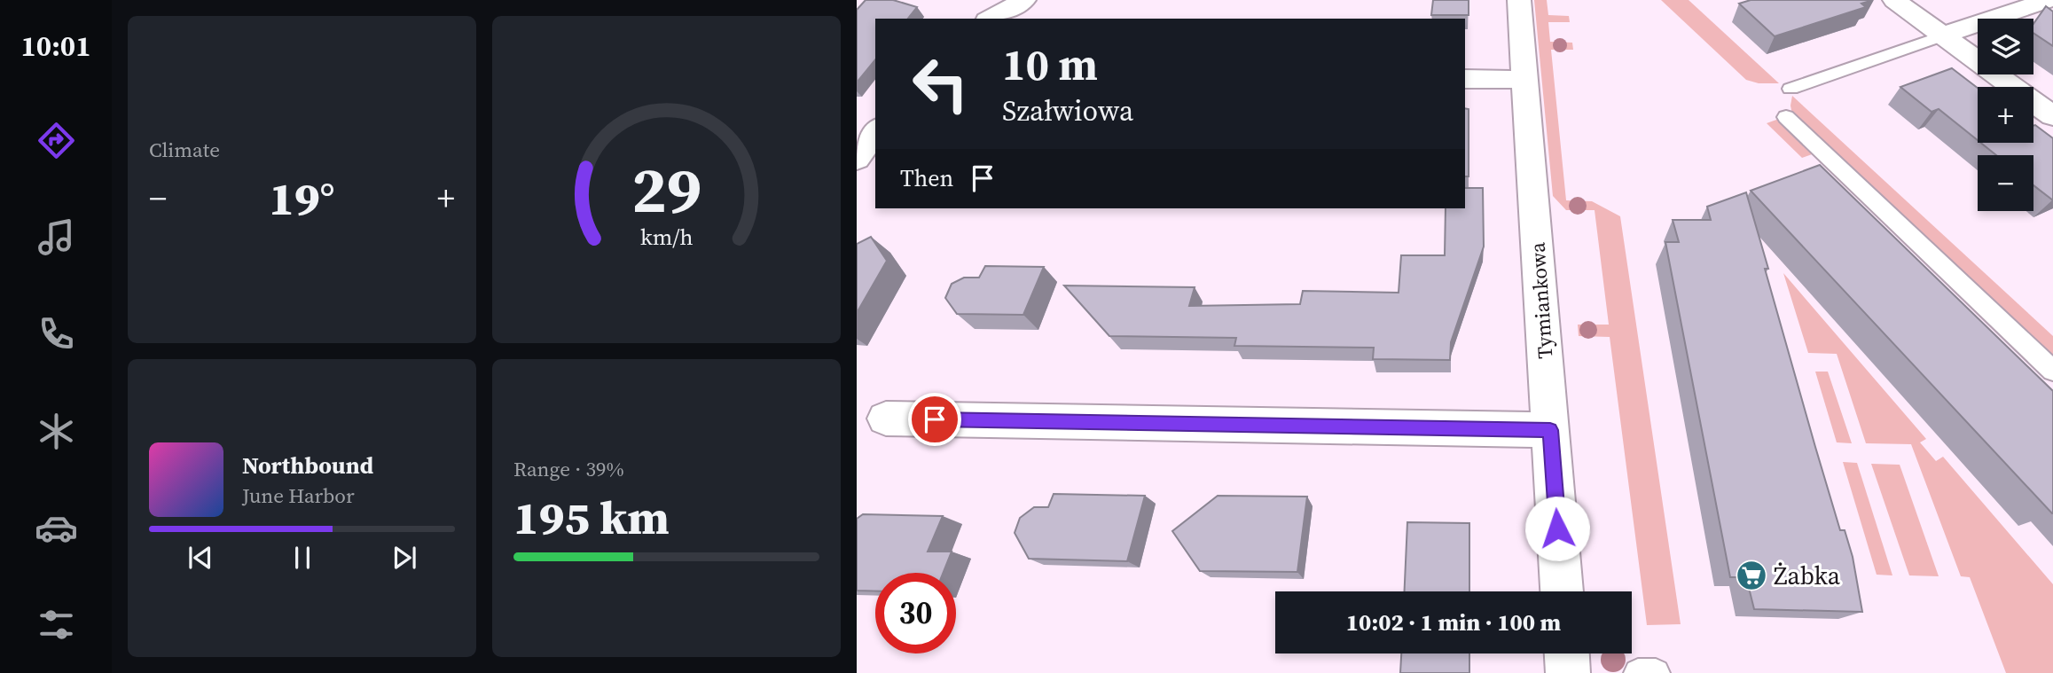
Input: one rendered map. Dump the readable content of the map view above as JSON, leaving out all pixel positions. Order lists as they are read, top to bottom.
{
  "streets": {
    "street": ["Tymiankowa"]
  },
  "places": {
    "supermarket": ["Żabka"]
  },
  "page": {
    "tabs": "10:01",
    "tile": [
      "Climate",
      ["Range · 39%", "195 km"]
    ],
    "map_buttons": ["+", "−"],
    "turn": ["10 m", "Szałwiowa"],
    "then": "Then",
    "heat": ["−", "19°", "+"],
    "song": ["Northbound", "June Harbor"],
    "limit": "30",
    "trip": "10:02 · 1 min · 100 m",
    "gauge": ["29", "km/h"]
  }
}
